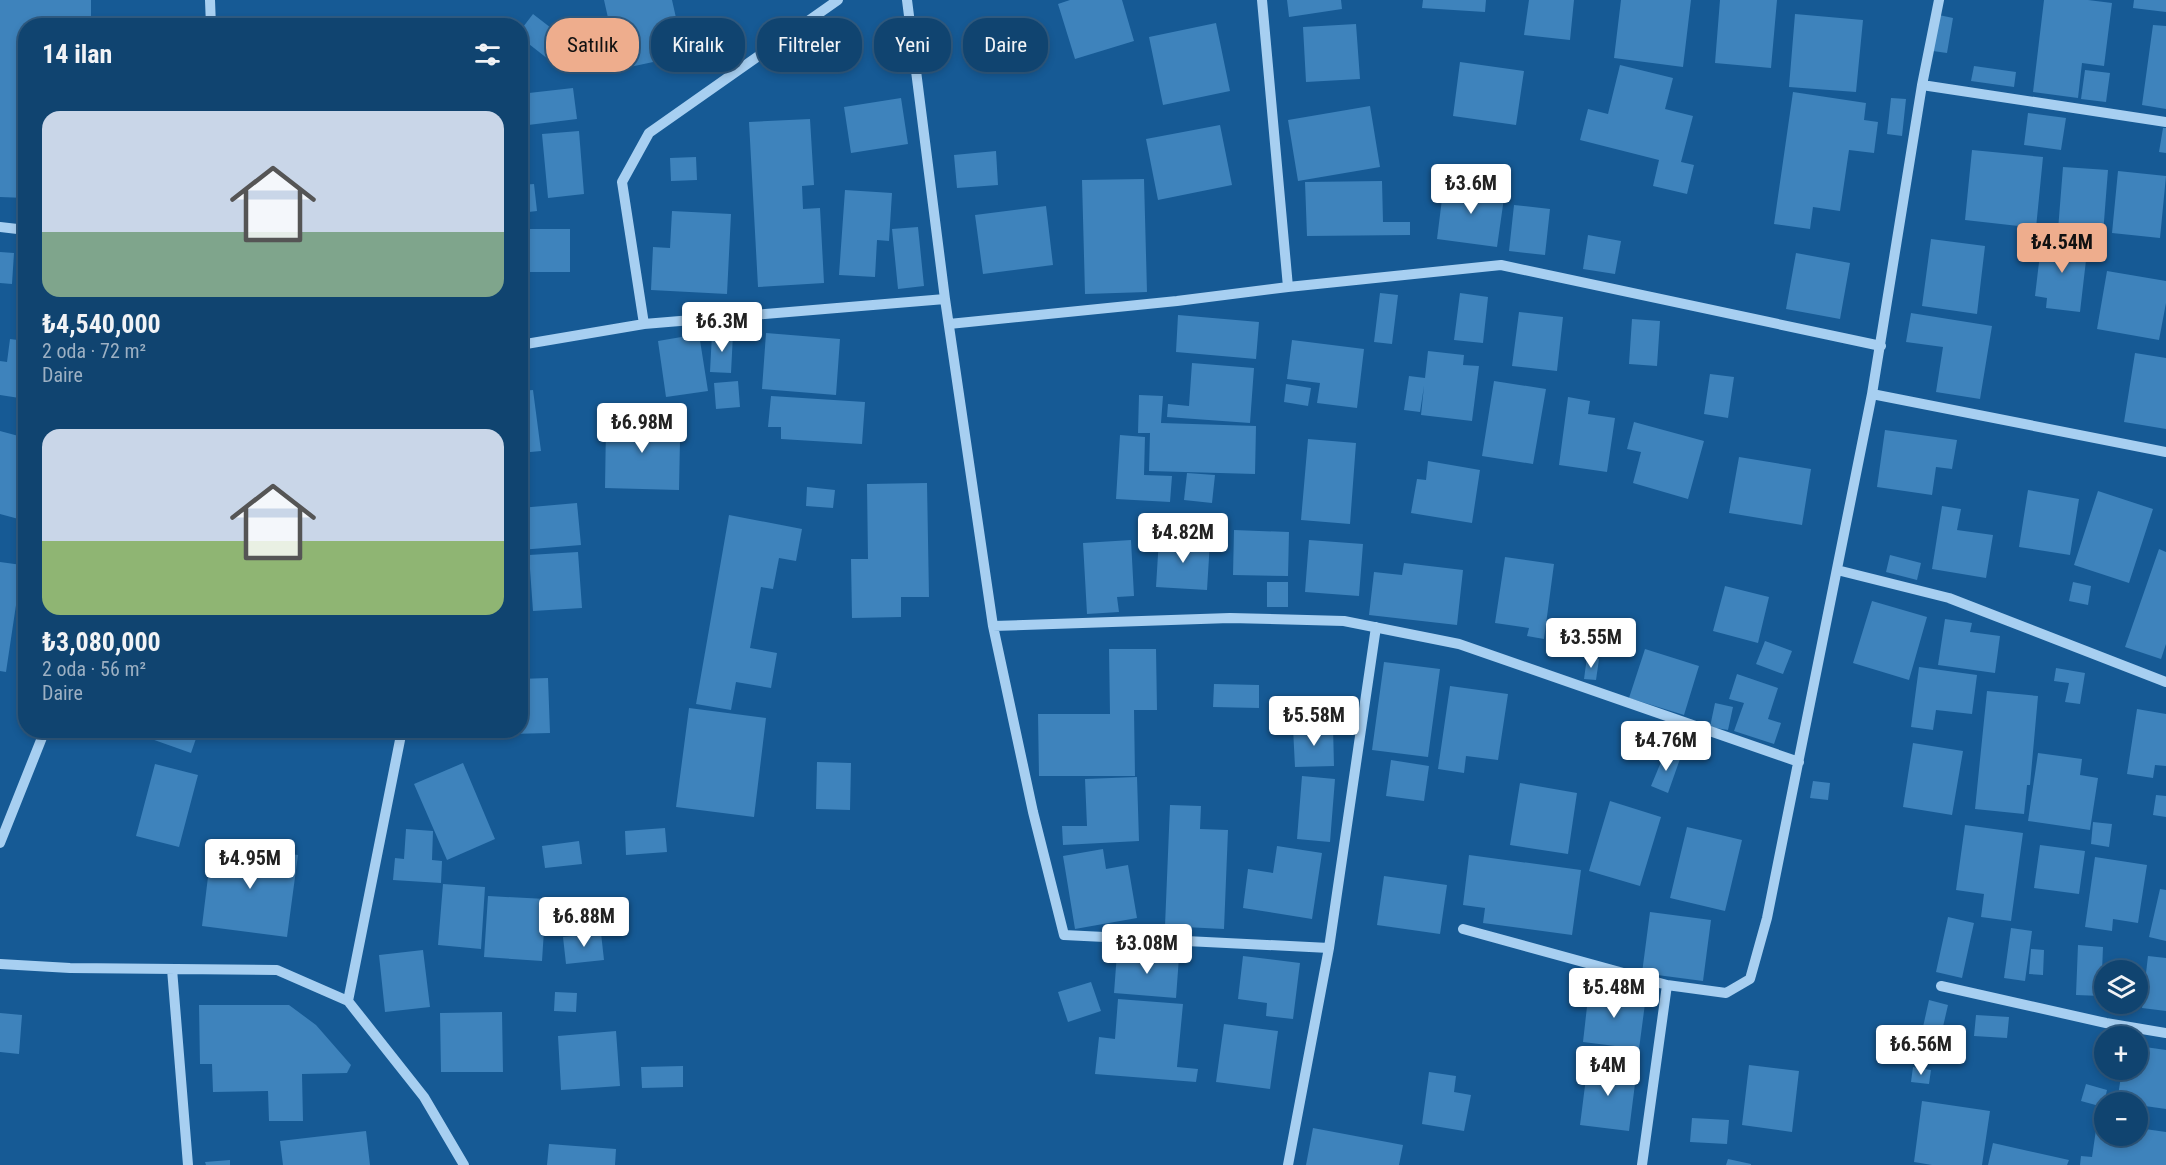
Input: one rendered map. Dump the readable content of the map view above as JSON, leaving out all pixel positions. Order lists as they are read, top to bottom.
{
  "page": {
    "chip": [
      "Satılık",
      "Kiralık",
      "Filtreler",
      "Yeni",
      "Daire"
    ],
    "heading": "14 ilan",
    "list": [
      {
        "name": "₺4,540,000",
        "note": "2 oda · 72 m² · Daire"
      },
      {
        "name": "₺3,080,000",
        "note": "2 oda · 56 m² · Daire"
      }
    ],
    "price": [
      "₺3.6M",
      "₺4.54M",
      "₺6.3M",
      "₺6.98M",
      "₺4.82M",
      "₺3.55M",
      "₺5.58M",
      "₺4.76M",
      "₺4.95M",
      "₺6.88M",
      "₺3.08M",
      "₺5.48M",
      "₺6.56M",
      "₺4M"
    ],
    "map_buttons": ["+", "−"]
  }
}
